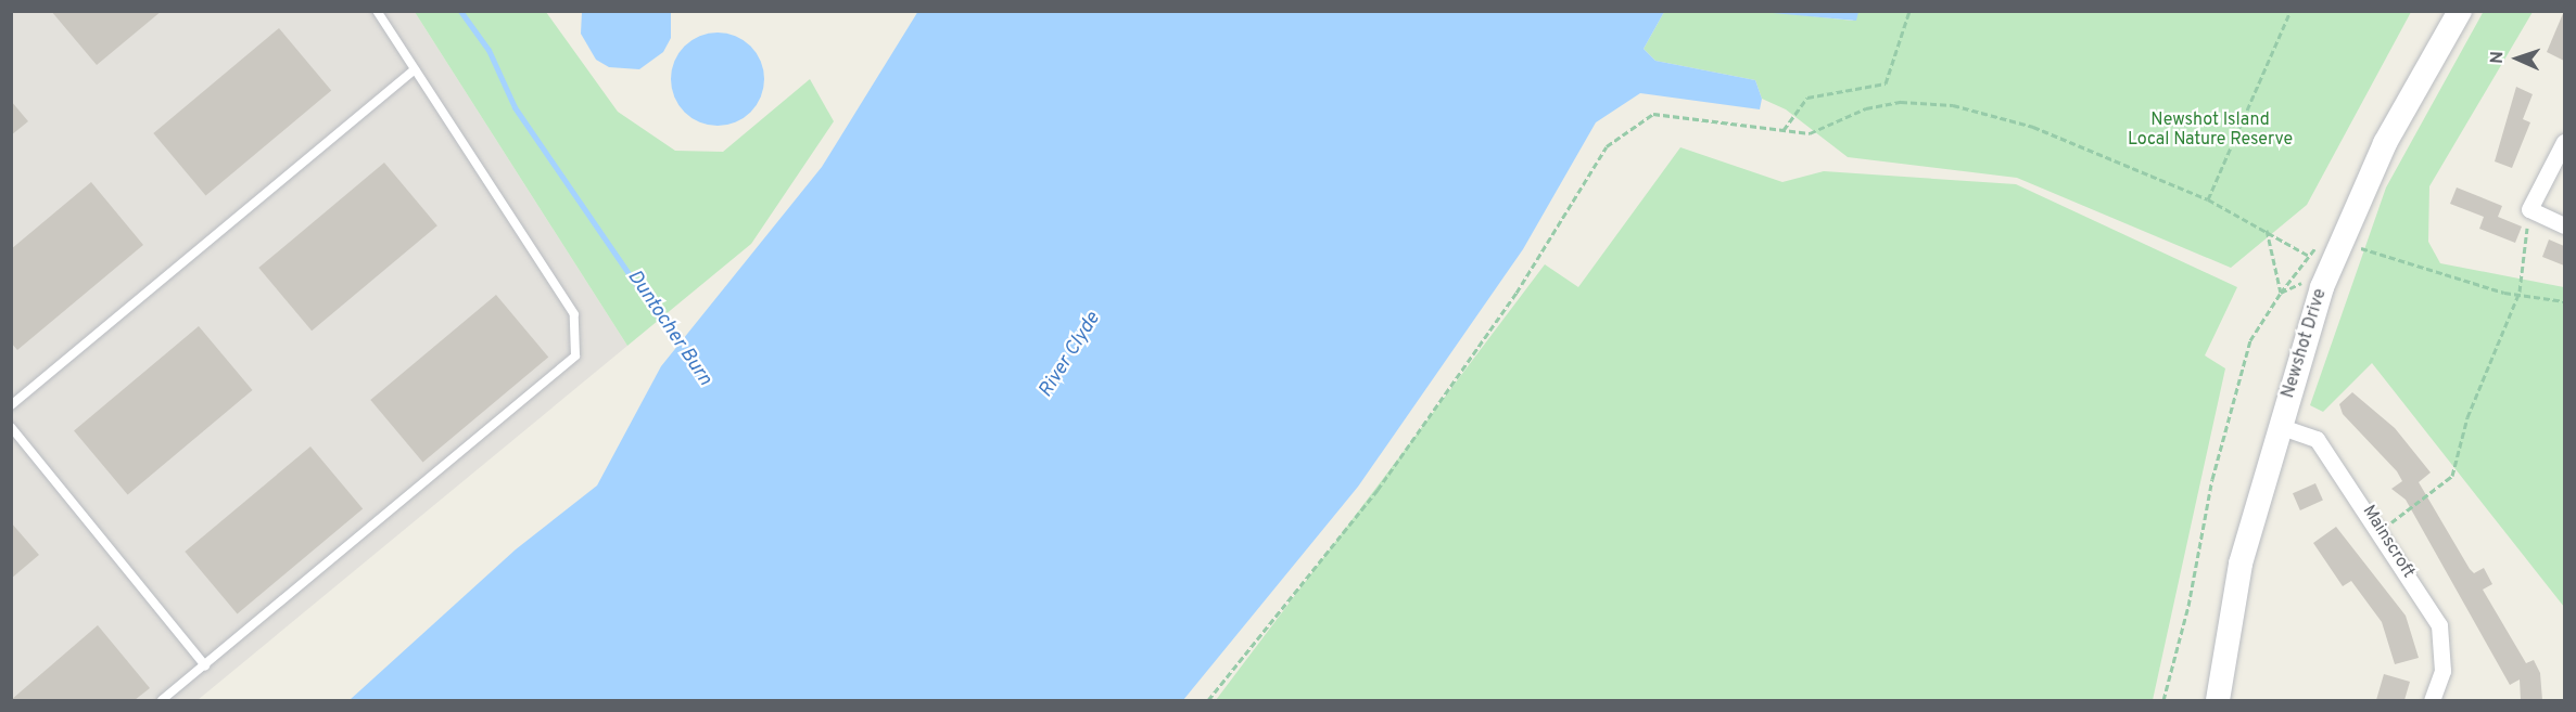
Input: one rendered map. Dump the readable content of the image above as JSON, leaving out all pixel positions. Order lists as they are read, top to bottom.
{
  "streets": {
    "street": ["Newshot Drive", "Mainscroft"]
  },
  "crossings": [
    ["Newshot Drive", "Mainscroft"]
  ],
  "water": ["Duntocher Burn", "River Clyde"],
  "parks": ["Newshot Island Local Nature Reserve"],
  "north": "left"
}
